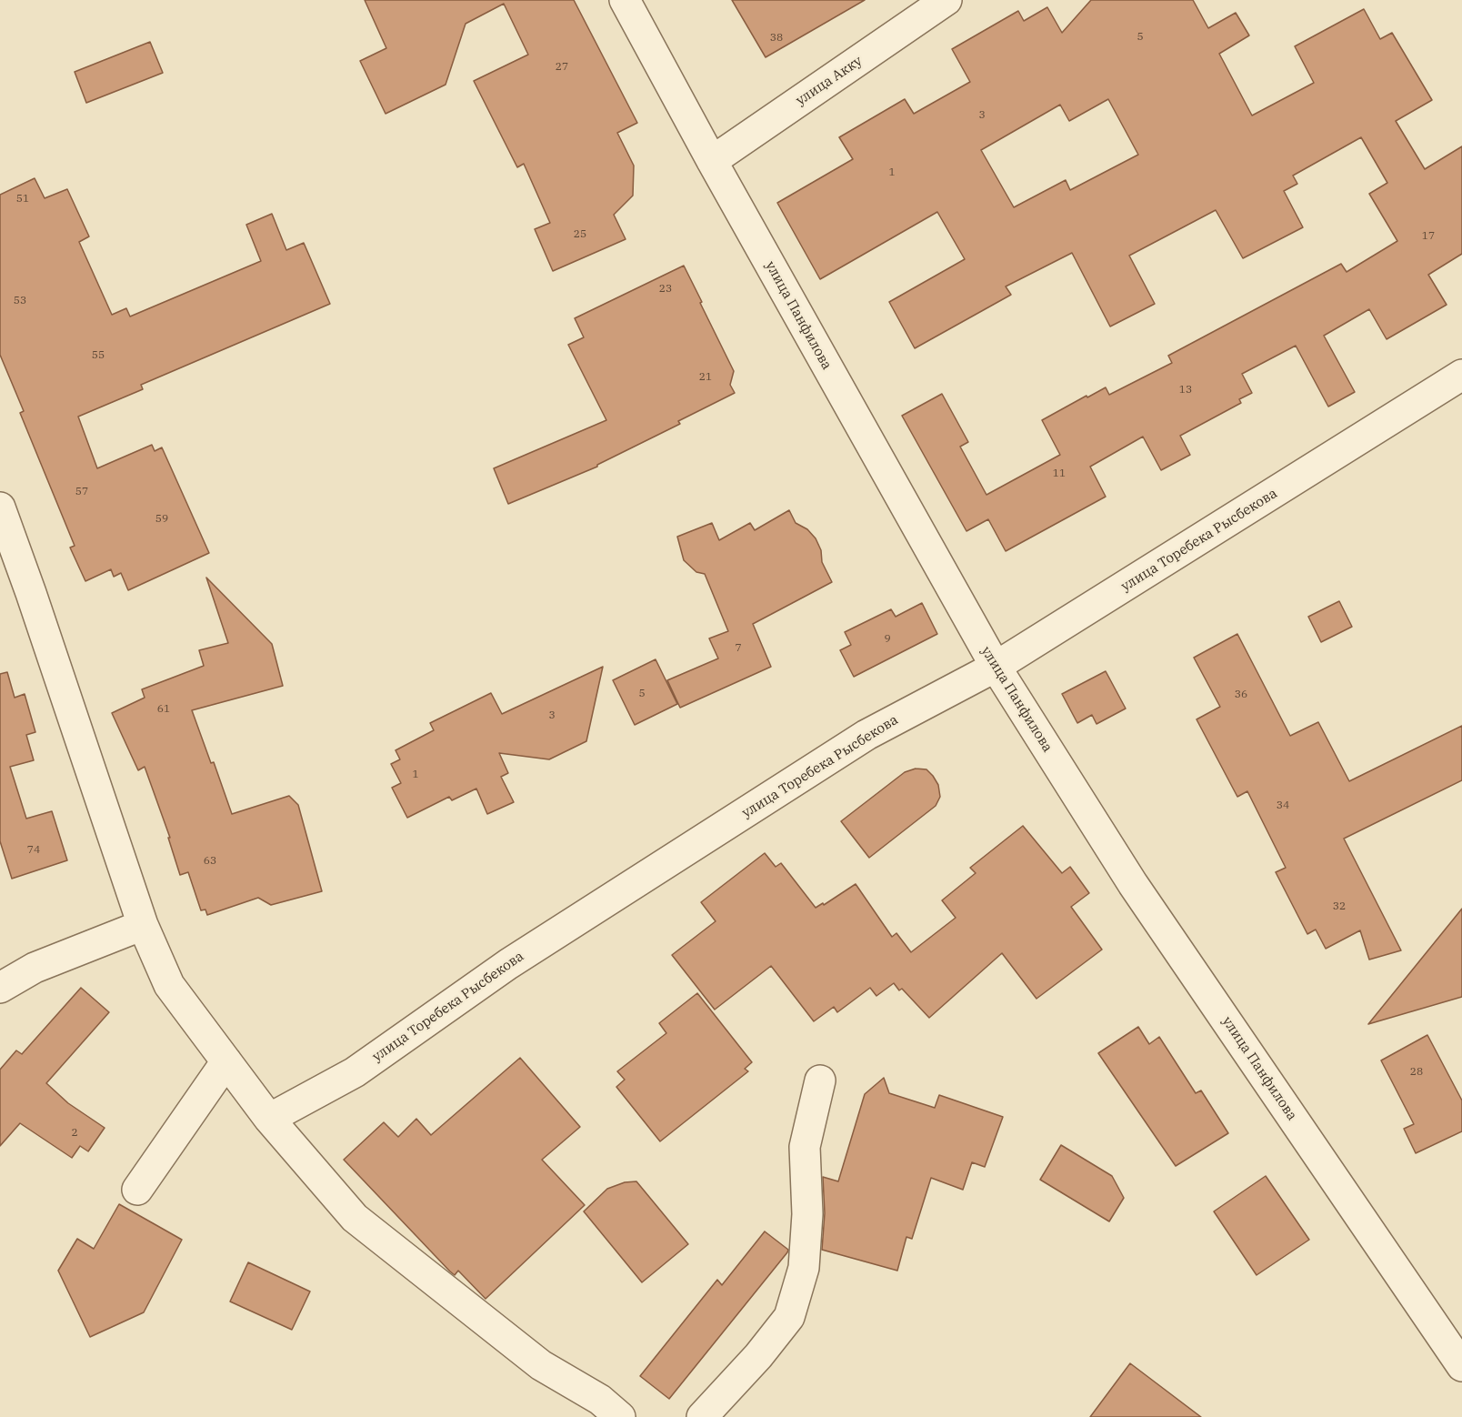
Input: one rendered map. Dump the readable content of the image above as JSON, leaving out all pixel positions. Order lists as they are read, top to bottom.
{
  "streets": {
    "street": ["улица Акку", "улица Панфилова", "улица Торебека Рысбекова"]
  },
  "crossings": [
    ["улица Акку", "улица Панфилова"],
    ["улица Панфилова", "улица Торебека Рысбекова"]
  ],
  "house_numbers": [
    "5",
    "38",
    "27",
    "3",
    "1",
    "51",
    "25",
    "17",
    "23",
    "53",
    "55",
    "21",
    "13",
    "11",
    "57",
    "59",
    "9",
    "7",
    "5",
    "36",
    "61",
    "3",
    "1",
    "34",
    "74",
    "63",
    "32",
    "28",
    "2"
  ]
}
